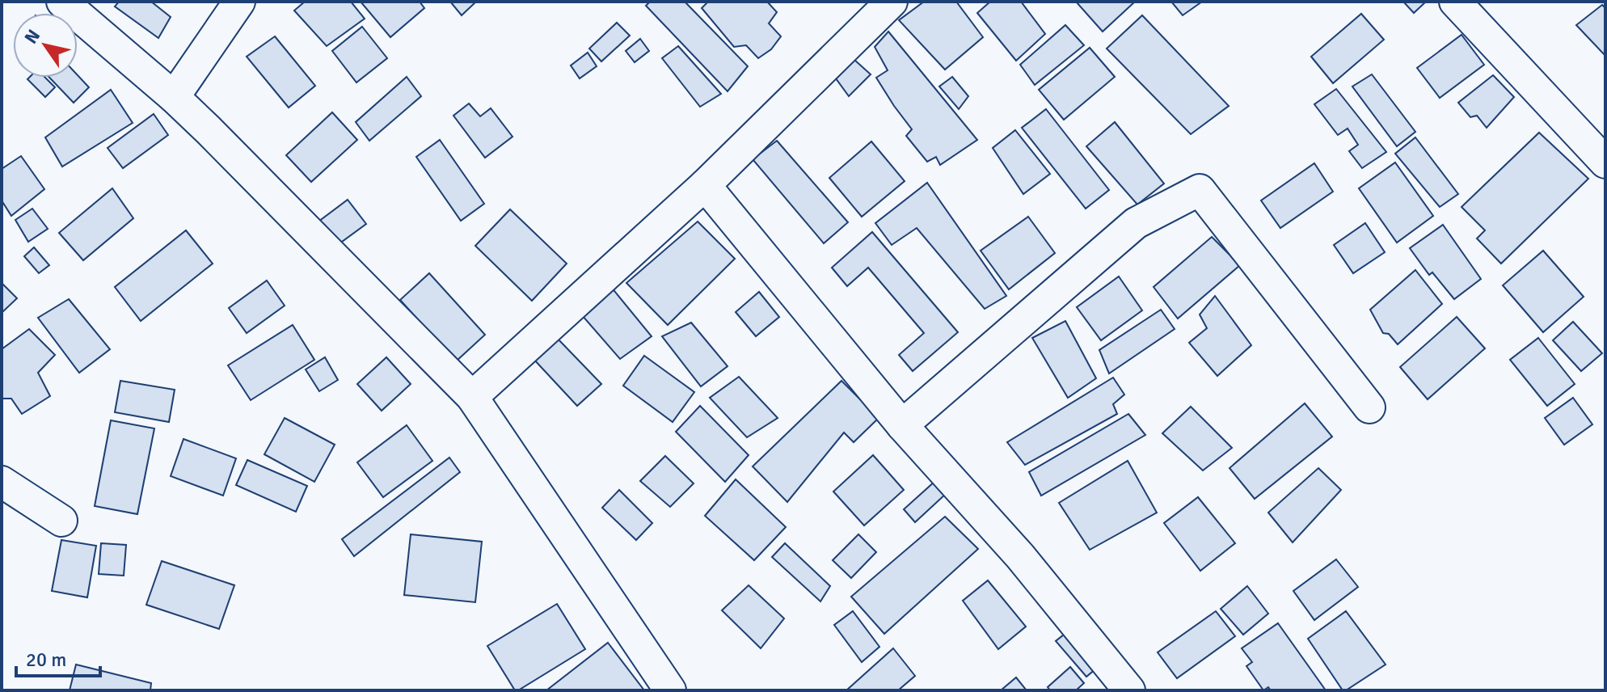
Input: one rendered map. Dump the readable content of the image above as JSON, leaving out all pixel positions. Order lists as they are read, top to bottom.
{
  "scale_bar": "20 m",
  "north": "top left"
}
